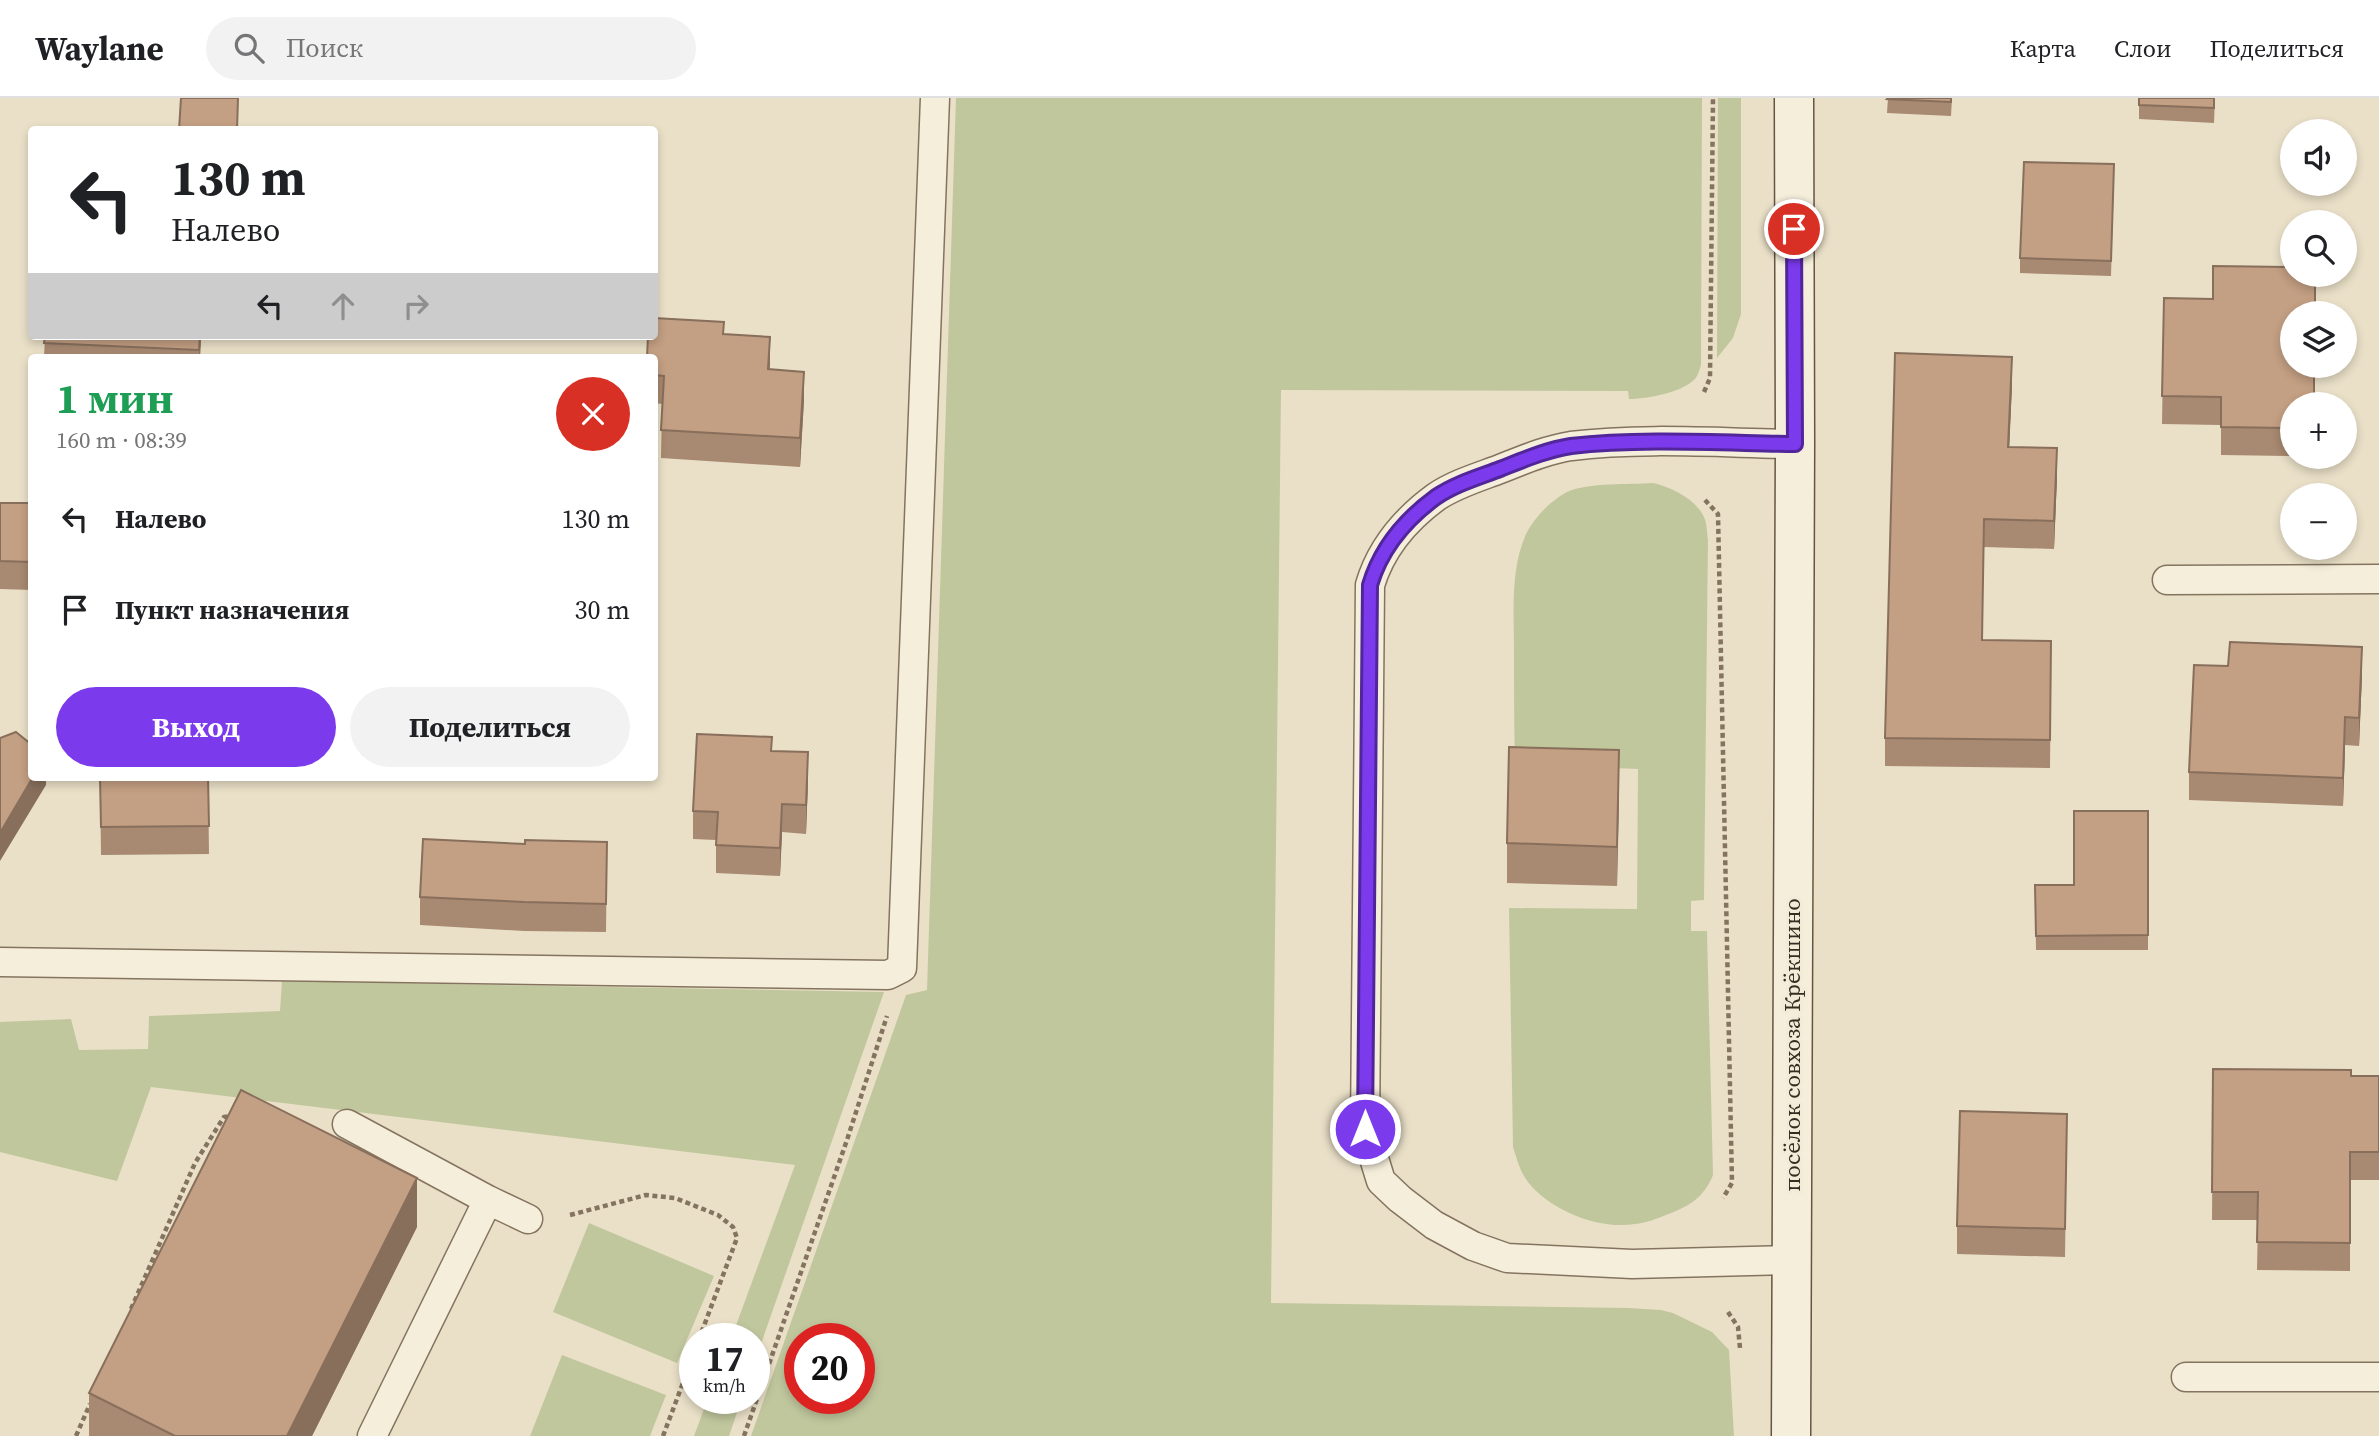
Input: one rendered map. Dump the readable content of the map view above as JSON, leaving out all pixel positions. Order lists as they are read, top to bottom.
{
  "streets": {
    "street": ["посёлок совхоза Крёкшино"]
  },
  "page": {
    "header": "Waylane",
    "search": "Поиск",
    "nav": ["Карта", "Слои", "Поделиться"],
    "map_buttons": ["+", "−"],
    "turn": ["130 m", "Налево"],
    "heading": ["1 мин", "160 m · 08:39"],
    "list": [
      {
        "name": "Налево",
        "value": "130 m"
      },
      {
        "name": "Пункт назначения",
        "value": "30 m"
      }
    ],
    "buttons": ["Выход", "Поделиться"],
    "speed": "17 km/h",
    "limit": "20"
  }
}
